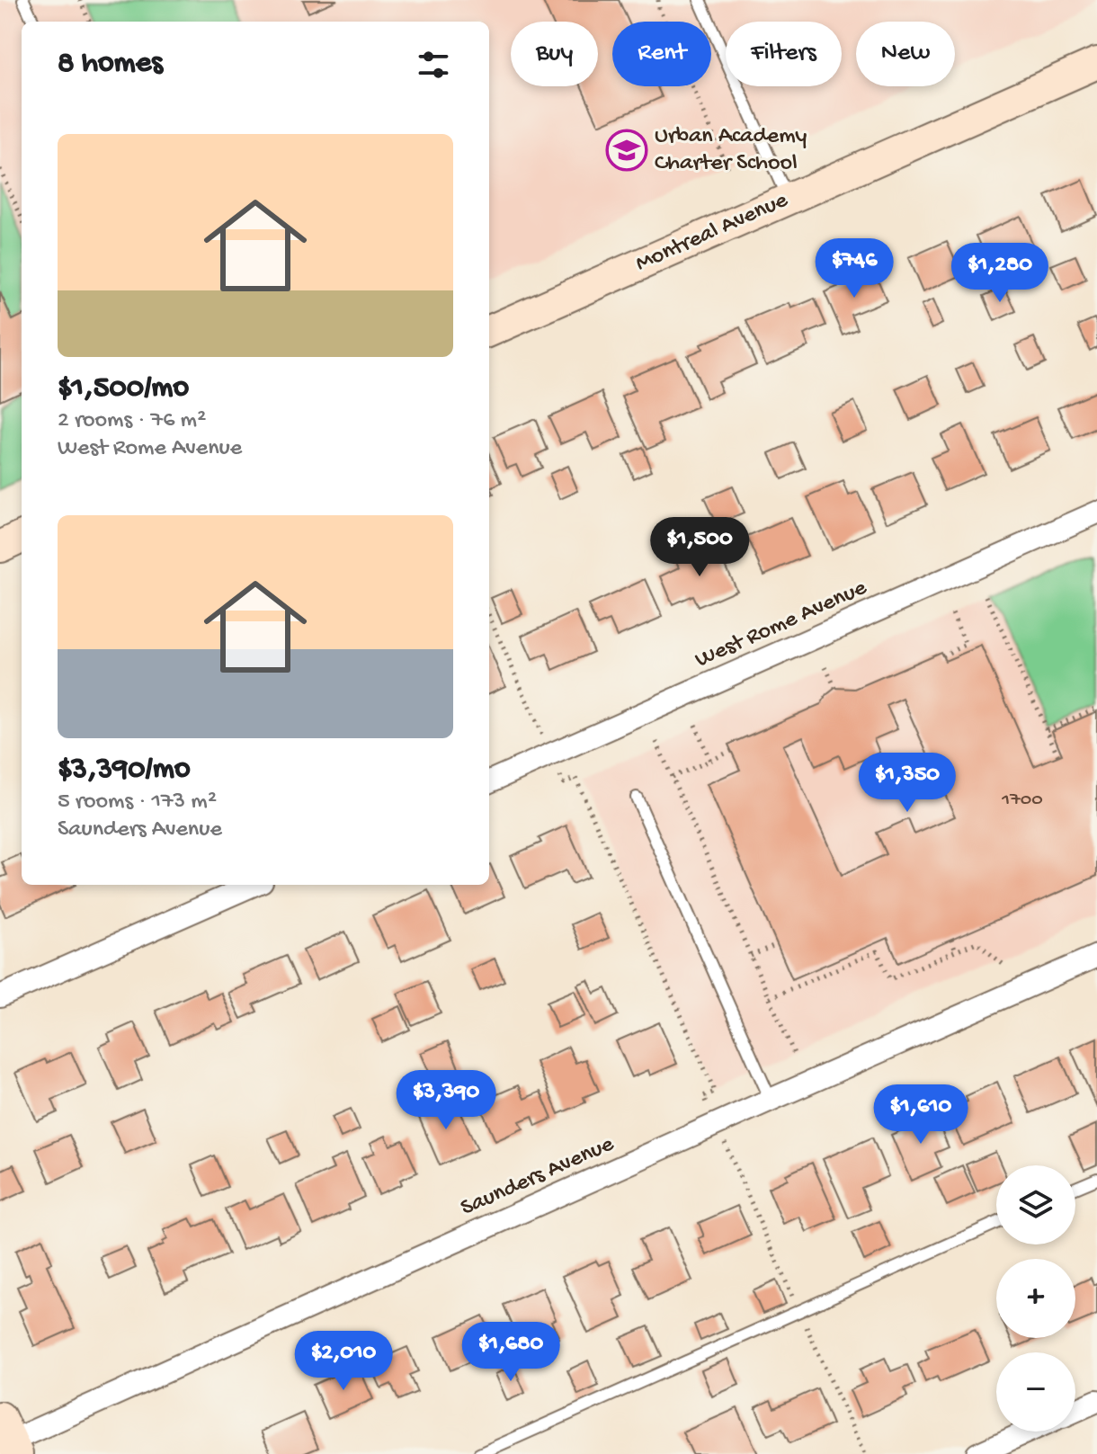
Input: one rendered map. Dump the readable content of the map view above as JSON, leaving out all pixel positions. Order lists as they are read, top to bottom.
{
  "streets": {
    "street": ["Montreal Avenue", "West Rome Avenue", "Saunders Avenue"]
  },
  "places": {
    "school or university": ["Urban Academy Charter School"]
  },
  "house_numbers": ["1700"],
  "page": {
    "chip": [
      "Buy",
      "Rent",
      "Filters",
      "New"
    ],
    "heading": "8 homes",
    "list": [
      {
        "name": "$1,500/mo",
        "note": "2 rooms · 76 m² · West Rome Avenue"
      },
      {
        "name": "$3,390/mo",
        "note": "5 rooms · 173 m² · Saunders Avenue"
      }
    ],
    "price": [
      "$746",
      "$1,280",
      "$1,500",
      "$1,350",
      "$3,390",
      "$1,610",
      "$1,680",
      "$2,010"
    ],
    "map_buttons": ["+", "−"]
  }
}
